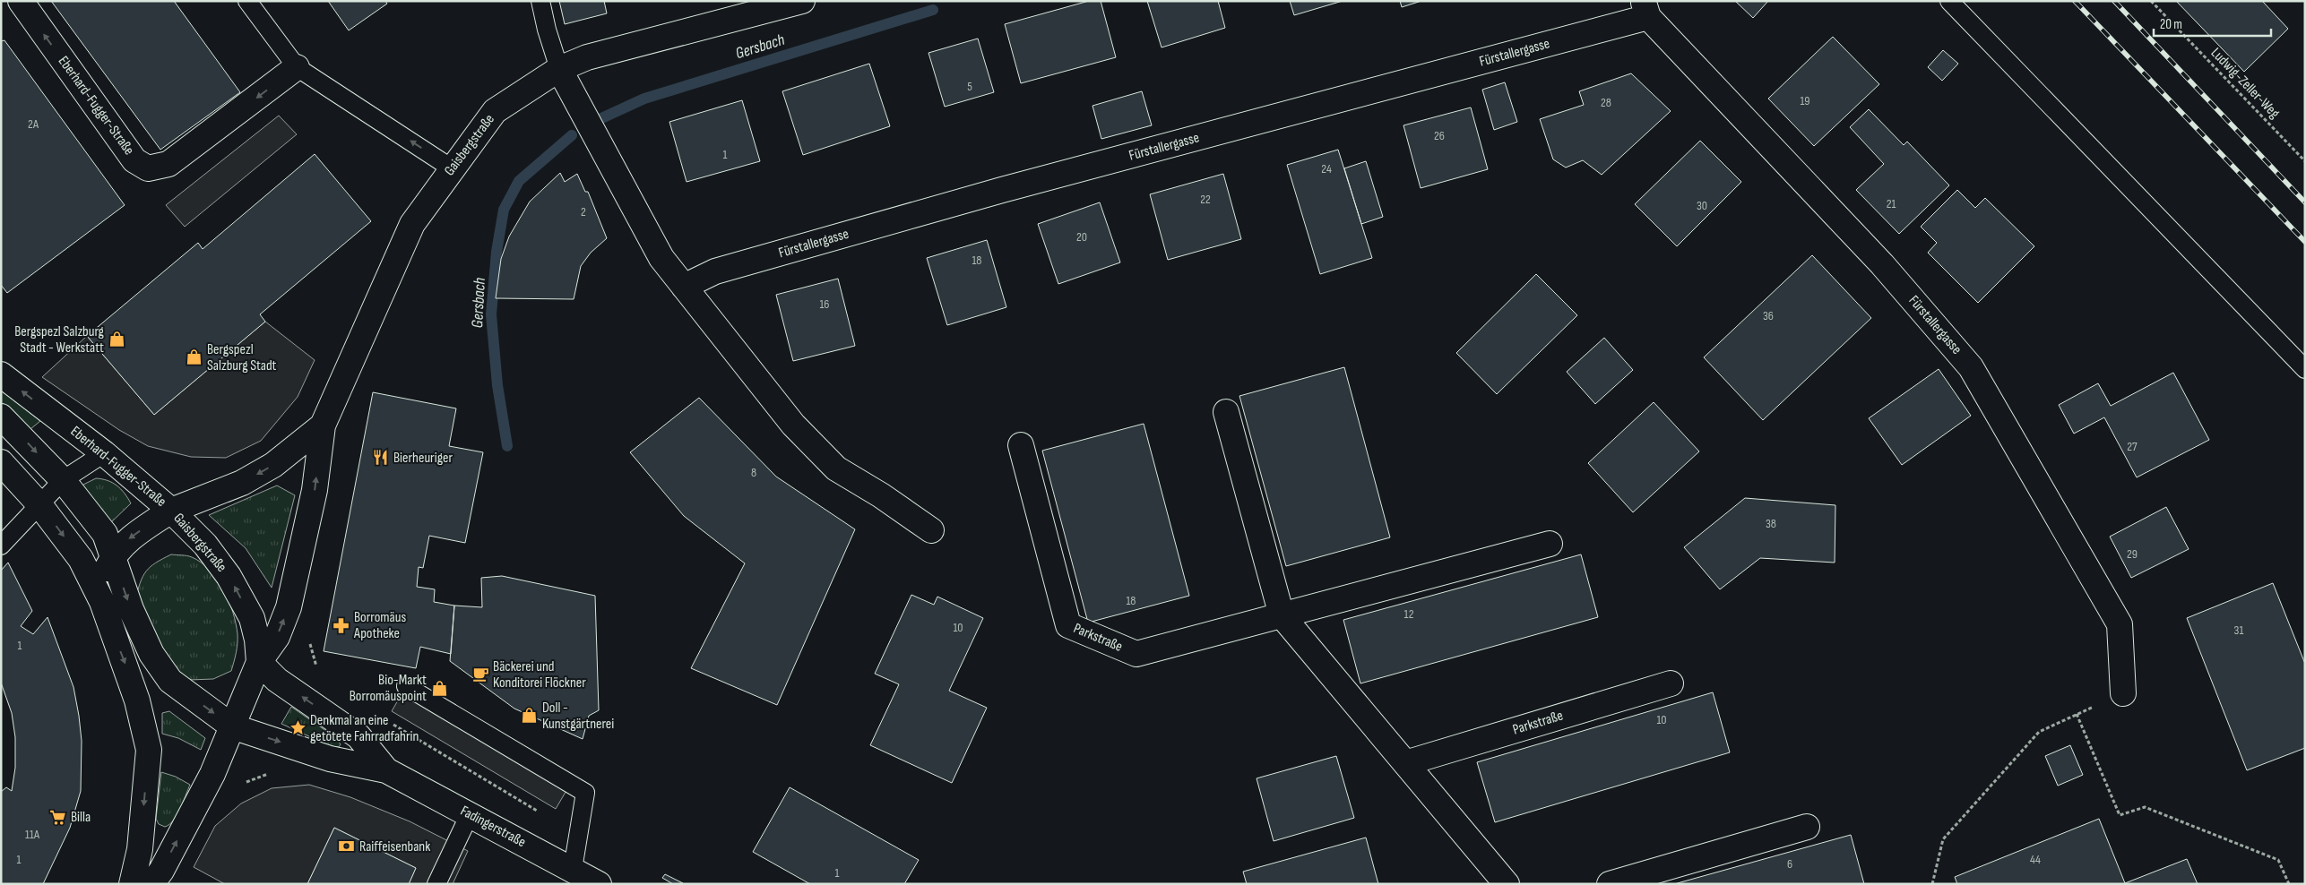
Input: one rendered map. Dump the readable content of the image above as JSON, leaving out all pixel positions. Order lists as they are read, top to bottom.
{
  "streets": {
    "street": [
      "Fürstallergasse",
      "Eberhard-Fugger-Straße",
      "Gaisbergstraße",
      "Parkstraße",
      "Fadingerstraße"
    ],
    "path": ["Ludwig-Zeller-Weg"]
  },
  "crossings": [
    ["Eberhard-Fugger-Straße", "Gaisbergstraße"],
    ["Gaisbergstraße", "Fadingerstraße"]
  ],
  "water": ["Gersbach"],
  "places": {
    "shop": [
      "Bergspezl Salzburg Stadt - Werkstatt",
      "Bergspezl Salzburg Stadt",
      "Bio-Markt Borromäuspoint",
      "Doll - Kunstgärtnerei"
    ],
    "restaurant": ["Bierheuriger"],
    "pharmacy": ["Borromäus Apotheke"],
    "cafe": ["Bäckerei und Konditorei Flöckner"],
    "place": ["Denkmal an eine getötete Fahrradfahrin"],
    "supermarket": ["Billa"],
    "bank": ["Raiffeisenbank"]
  },
  "house_numbers": [
    "5",
    "19",
    "28",
    "2A",
    "26",
    "1",
    "24",
    "22",
    "21",
    "30",
    "2",
    "20",
    "18",
    "16",
    "36",
    "27",
    "8",
    "38",
    "29",
    "18",
    "12",
    "10",
    "31",
    "1",
    "10",
    "11A",
    "1",
    "44",
    "6",
    "1"
  ],
  "scale_bar": "20 m"
}
